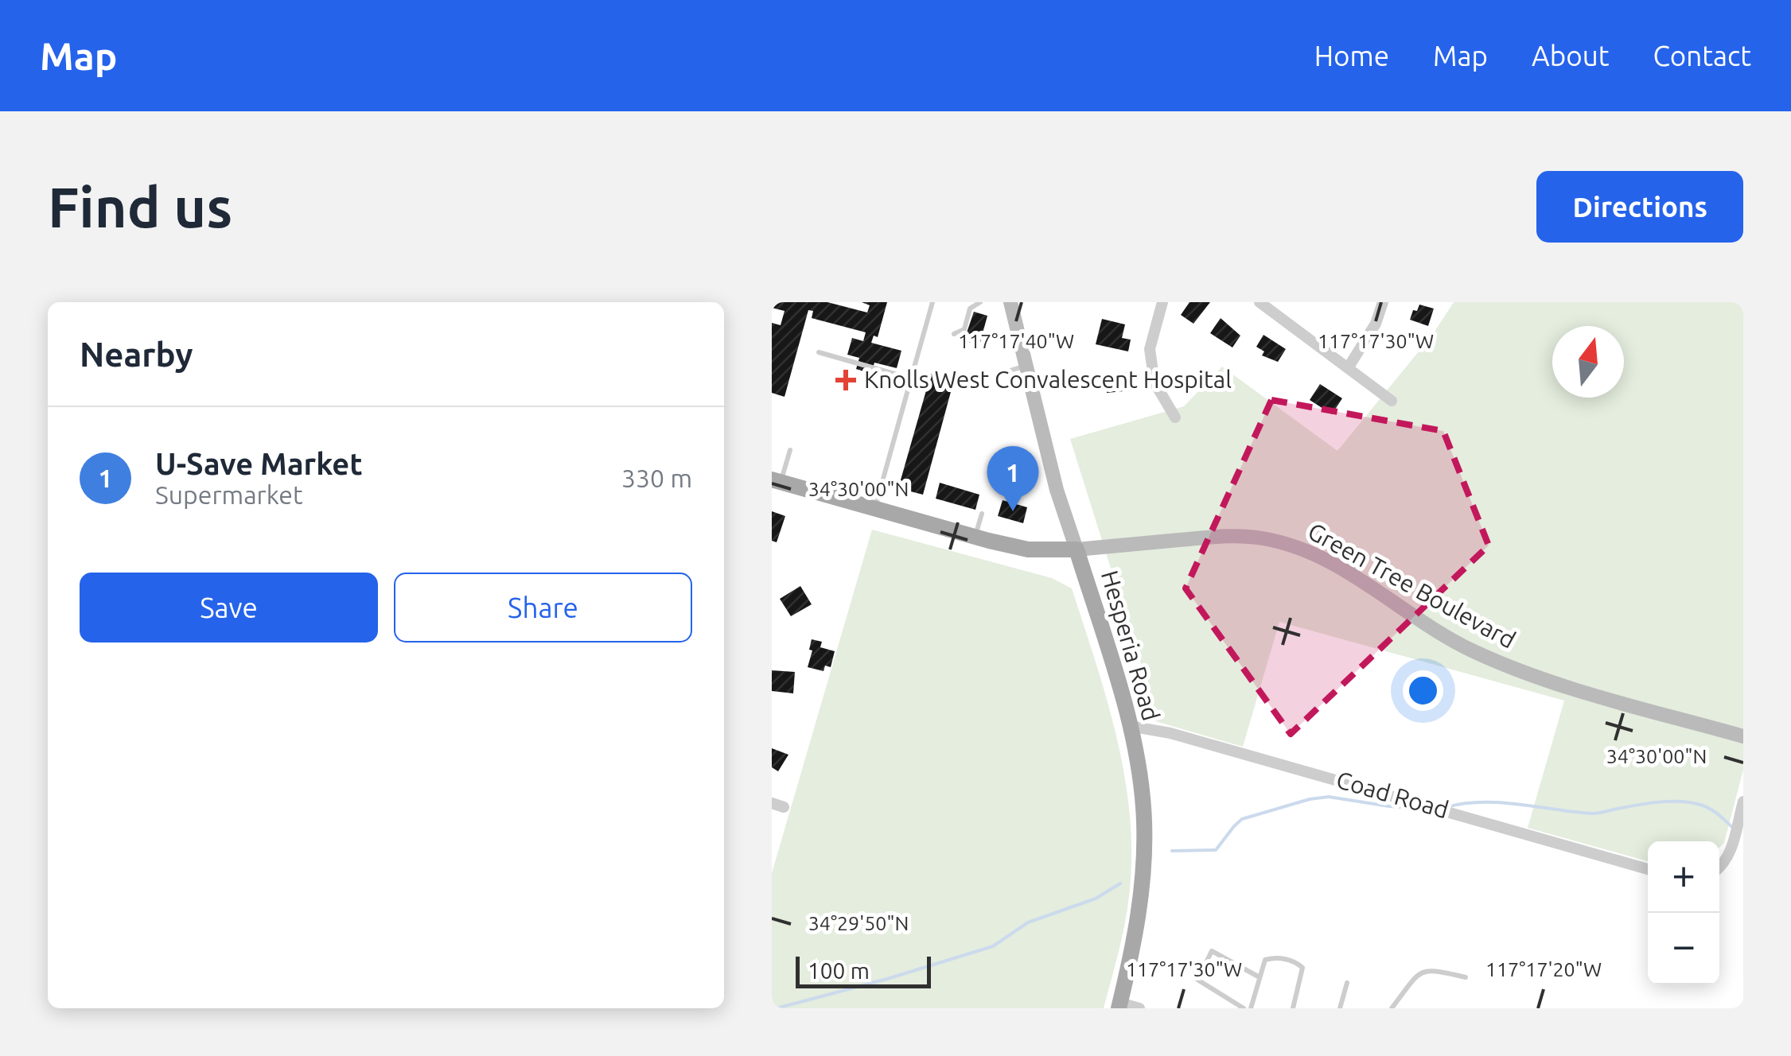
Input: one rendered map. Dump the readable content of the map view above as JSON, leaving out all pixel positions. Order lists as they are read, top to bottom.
{
  "streets": {
    "main road": ["Green Tree Boulevard", "Hesperia Road"],
    "street": ["Coad Road"]
  },
  "crossings": [
    ["Green Tree Boulevard", "Hesperia Road"],
    ["Hesperia Road", "Coad Road"]
  ],
  "places": {
    "health": ["Knolls West Convalescent Hospital"]
  },
  "scale_bar": "100 m",
  "north": "top",
  "page": {
    "header": "Map",
    "nav": [
      "Home",
      "Map",
      "About",
      "Contact"
    ],
    "buttons": [
      "Directions",
      ["Save", "Share"]
    ],
    "title": "Find us",
    "heading": "Nearby",
    "list": [
      {
        "mark": "1",
        "name": "U-Save Market",
        "note": "Supermarket",
        "value": "330 m"
      }
    ],
    "pins": "1",
    "map_buttons": ["+", "−"],
    "scale": "100 m"
  },
  "coordinates": [
    "117°17'40\"W",
    "117°17'30\"W",
    "34°30'00\"N",
    "34°29'50\"N",
    "117°17'20\"W"
  ]
}
